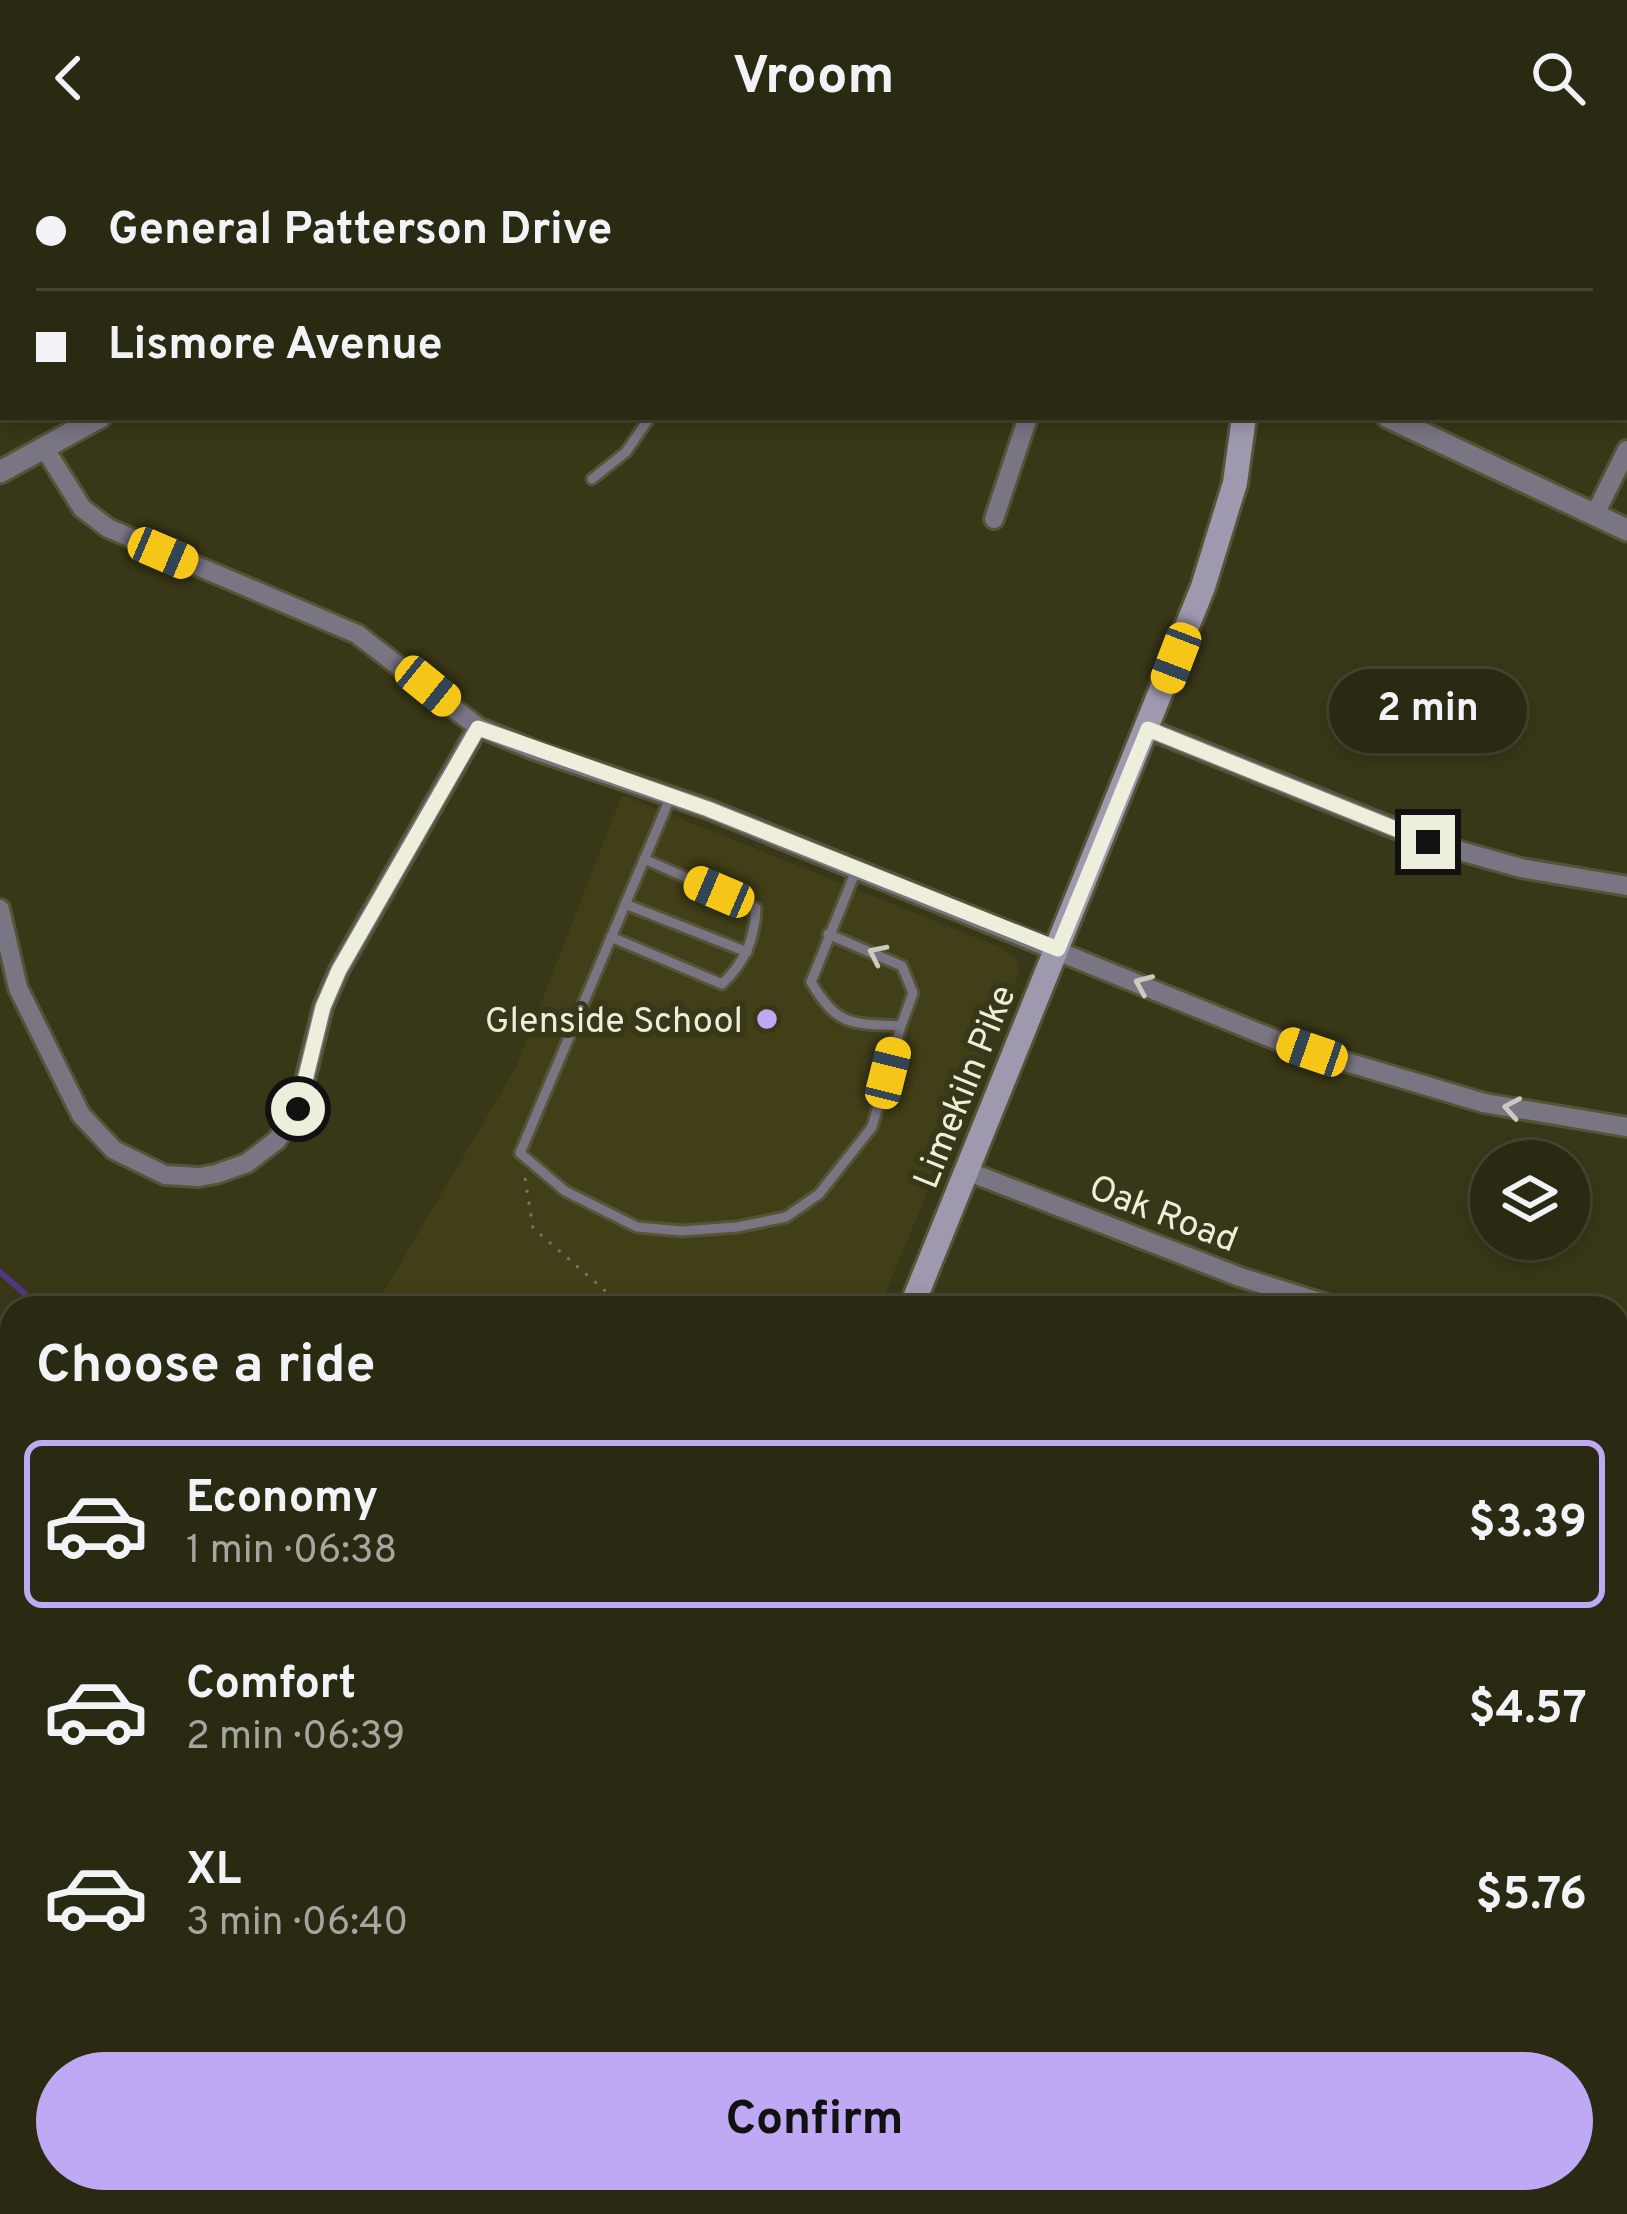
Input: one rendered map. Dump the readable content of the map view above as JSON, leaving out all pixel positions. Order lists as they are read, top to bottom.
{
  "streets": {
    "main road": ["Limekiln Pike"],
    "street": ["Oak Road"]
  },
  "crossings": [
    ["Limekiln Pike", "Oak Road"]
  ],
  "places": ["Glenside School"],
  "page": {
    "header": "Vroom",
    "banner": ["General Patterson Drive", "Lismore Avenue"],
    "bubble": "2 min",
    "heading": "Choose a ride",
    "list": [
      {
        "name": "Economy",
        "note": "1 min · 06:38",
        "value": "$3.39"
      },
      {
        "name": "Comfort",
        "note": "2 min · 06:39",
        "value": "$4.57"
      },
      {
        "name": "XL",
        "note": "3 min · 06:40",
        "value": "$5.76"
      }
    ],
    "buttons": "Confirm"
  }
}
